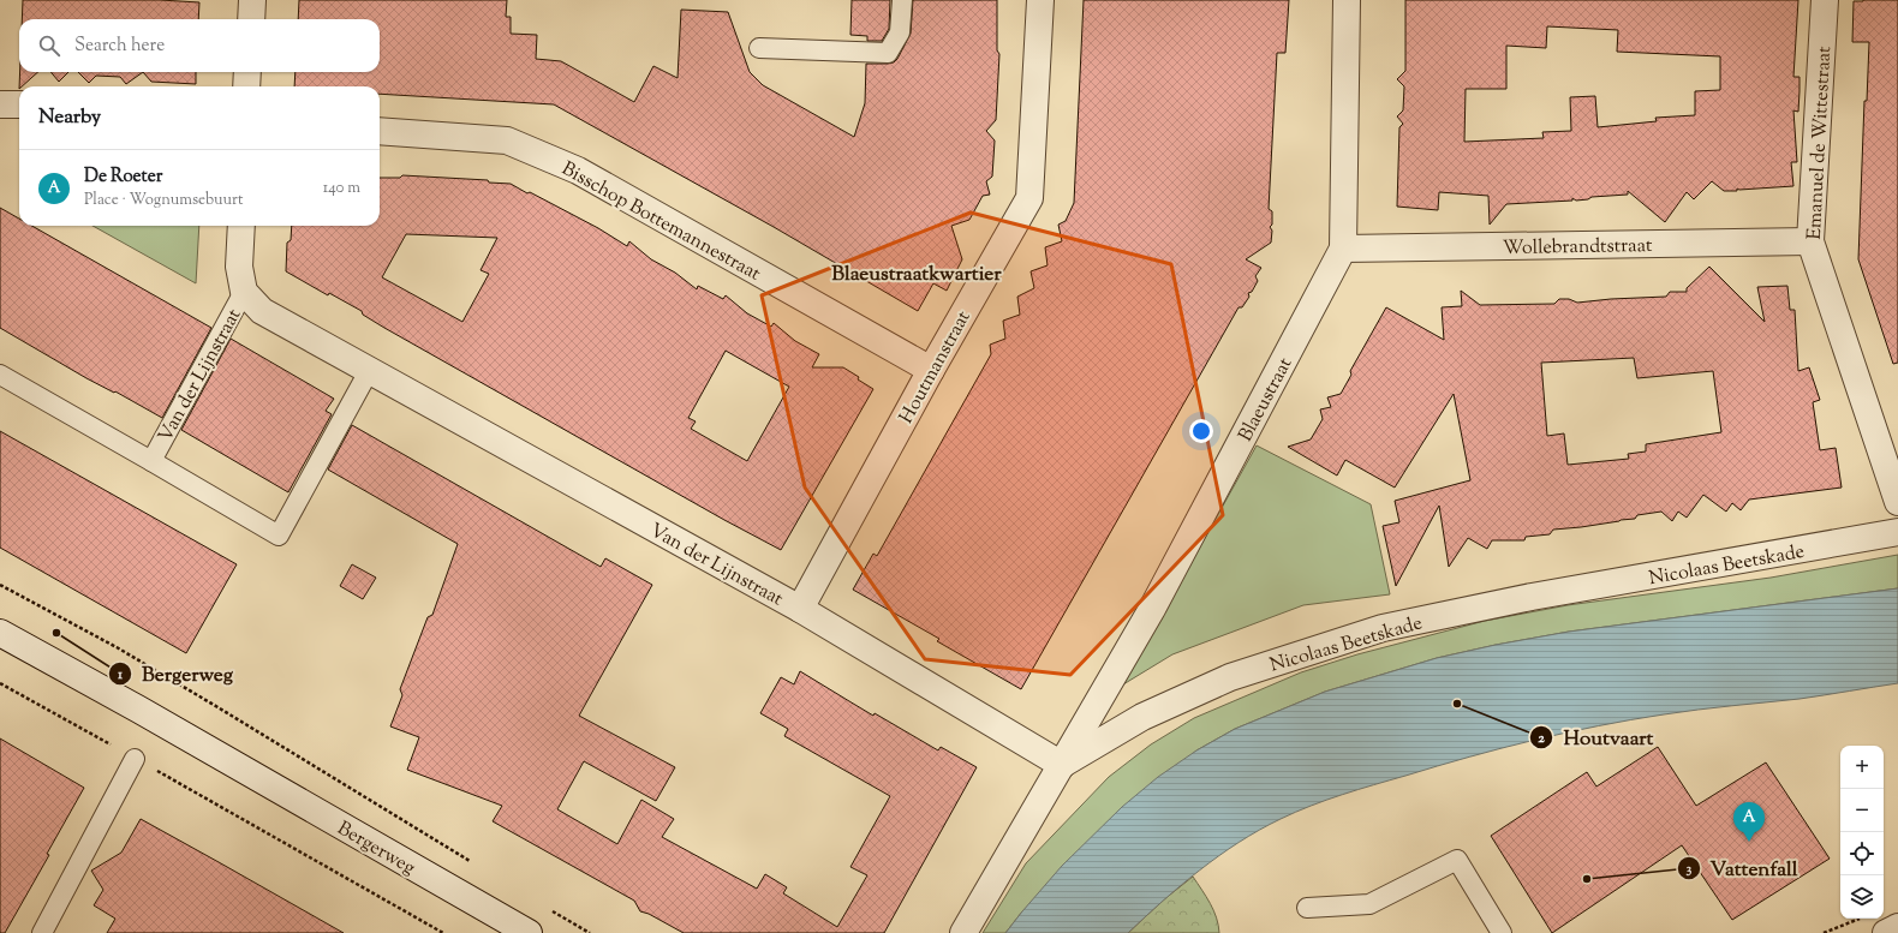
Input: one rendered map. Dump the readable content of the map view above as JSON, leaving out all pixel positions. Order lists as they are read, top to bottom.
{
  "streets": {
    "street": [
      "Emanuel de Wittestraat",
      "Bisschop Bottemannestraat",
      "Wollebrandtstraat",
      "Houtmanstraat",
      "Van der Lijnstraat",
      "Blaeustraat",
      "Nicolaas Beetskade",
      "Bergerweg"
    ]
  },
  "crossings": [
    ["Emanuel de Wittestraat", "Wollebrandtstraat"],
    ["Bisschop Bottemannestraat", "Houtmanstraat"],
    ["Wollebrandtstraat", "Blaeustraat"],
    ["Houtmanstraat", "Van der Lijnstraat"],
    ["Van der Lijnstraat", "Blaeustraat"],
    ["Van der Lijnstraat", "Nicolaas Beetskade"],
    ["Blaeustraat", "Nicolaas Beetskade"]
  ],
  "districts": ["Blaeustraatkwartier"],
  "places": ["Bergerweg", "Houtvaart", "Vattenfall"],
  "page": {
    "search": "Search here",
    "heading": "Nearby",
    "list": [
      {
        "mark": "A",
        "name": "De Roeter",
        "note": "Place · Wognumsebuurt",
        "value": "140 m"
      }
    ],
    "map_buttons": ["+", "−"],
    "pins": "A"
  }
}
